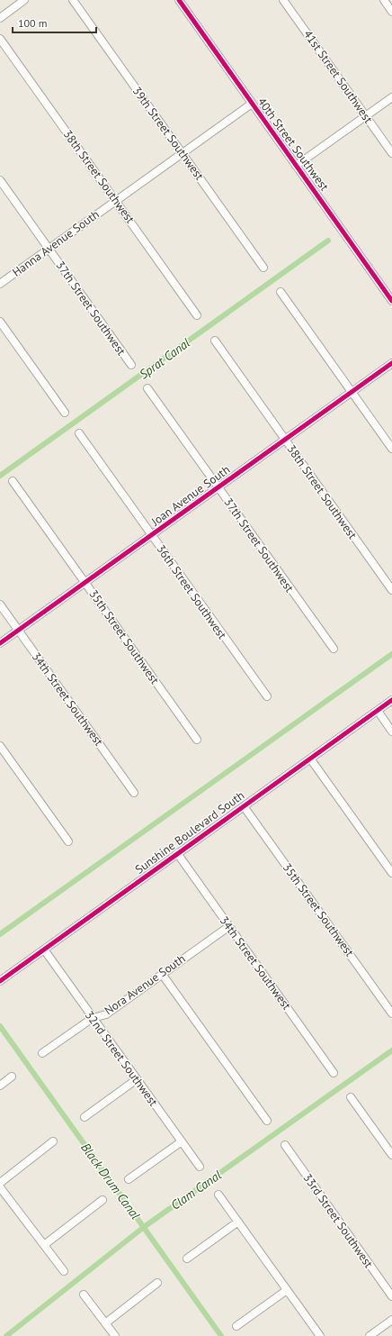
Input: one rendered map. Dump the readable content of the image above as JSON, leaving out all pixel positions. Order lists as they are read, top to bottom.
{
  "streets": {
    "street": [
      "41st Street Southwest",
      "39th Street Southwest",
      "40th Street Southwest",
      "38th Street Southwest",
      "Hanna Avenue South",
      "37th Street Southwest",
      "Joan Avenue South",
      "36th Street Southwest",
      "35th Street Southwest",
      "34th Street Southwest",
      "Sunshine Boulevard South",
      "Nora Avenue South",
      "32nd Street Southwest",
      "33rd Street Southwest"
    ]
  },
  "crossings": [
    ["39th Street Southwest", "Hanna Avenue South"],
    ["40th Street Southwest", "Hanna Avenue South"],
    ["38th Street Southwest", "Hanna Avenue South"],
    ["38th Street Southwest", "Joan Avenue South"],
    ["Hanna Avenue South", "37th Street Southwest"],
    ["37th Street Southwest", "Joan Avenue South"],
    ["Joan Avenue South", "36th Street Southwest"],
    ["Joan Avenue South", "35th Street Southwest"],
    ["Joan Avenue South", "34th Street Southwest"],
    ["35th Street Southwest", "Sunshine Boulevard South"],
    ["34th Street Southwest", "Sunshine Boulevard South"],
    ["34th Street Southwest", "Nora Avenue South"],
    ["Sunshine Boulevard South", "32nd Street Southwest"],
    ["Nora Avenue South", "32nd Street Southwest"]
  ],
  "water": ["Sprat Canal", "Black Drum Canal", "Clam Canal"],
  "scale_bar": "100 m"
}
